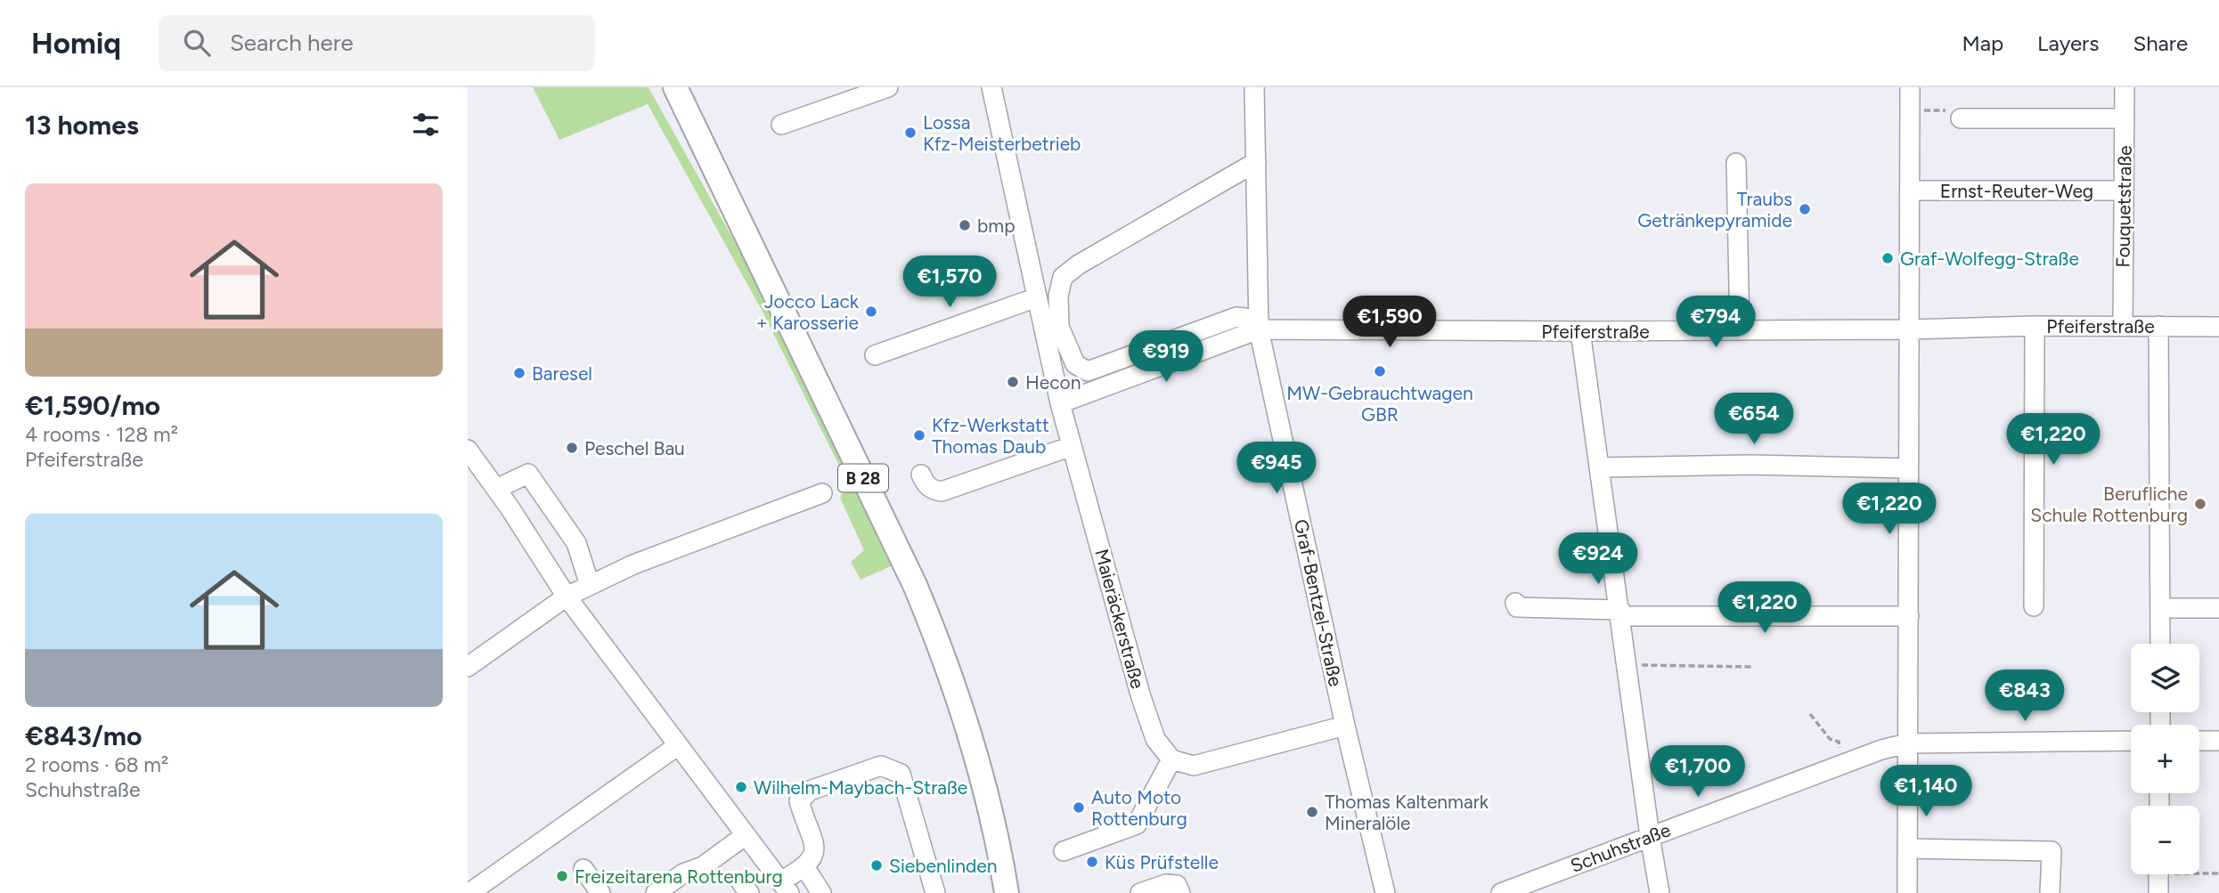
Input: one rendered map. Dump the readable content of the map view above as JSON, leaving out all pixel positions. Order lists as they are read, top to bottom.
{
  "streets": {
    "main road": ["B 28"],
    "street": [
      "Ernst-Reuter-Weg",
      "Fouquetstraße",
      "Pfeiferstraße",
      "Graf-Bentzel-Straße",
      "Maieräckerstraße",
      "Schuhstraße"
    ]
  },
  "crossings": [
    ["Ernst-Reuter-Weg", "Fouquetstraße"],
    ["Fouquetstraße", "Pfeiferstraße"],
    ["Pfeiferstraße", "Graf-Bentzel-Straße"],
    ["Pfeiferstraße", "Maieräckerstraße"]
  ],
  "places": [
    "Lossa Kfz-Meisterbetrieb",
    "Traubs Getränkepyramide",
    "bmp",
    "Graf-Wolfegg-Straße",
    "Jocco Lack + Karosserie",
    "MW-Gebrauchtwagen GBR",
    "Baresel",
    "Hecon",
    "Kfz-Werkstatt Thomas Daub",
    "Peschel Bau",
    "Berufliche Schule Rottenburg",
    "Wilhelm-Maybach-Straße",
    "Auto Moto Rottenburg",
    "Thomas Kaltenmark Mineralöle",
    "Küs Prüfstelle",
    "Siebenlinden",
    "Freizeitarena Rottenburg"
  ],
  "page": {
    "header": "Homiq",
    "search": "Search here",
    "nav": ["Map", "Layers", "Share"],
    "heading": "13 homes",
    "list": [
      {
        "name": "€1,590/mo",
        "note": "4 rooms · 128 m² · Pfeiferstraße"
      },
      {
        "name": "€843/mo",
        "note": "2 rooms · 68 m² · Schuhstraße"
      }
    ],
    "price": [
      "€1,570",
      "€1,590",
      "€794",
      "€919",
      "€654",
      "€1,220",
      "€945",
      "€1,220",
      "€924",
      "€1,220",
      "€843",
      "€1,700",
      "€1,140"
    ],
    "map_buttons": ["+", "−"]
  }
}
